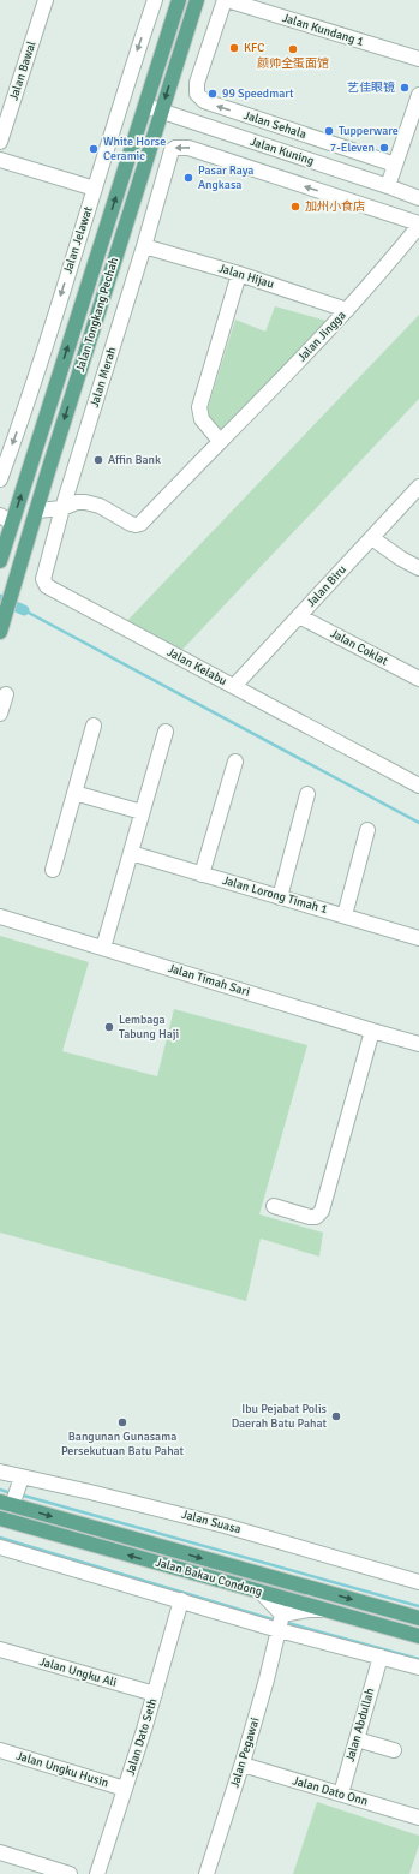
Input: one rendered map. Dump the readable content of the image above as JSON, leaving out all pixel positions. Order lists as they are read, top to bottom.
{
  "streets": {
    "main road": ["Jalan Tongkang Pechah", "Jalan Bakau Condong"],
    "street": [
      "Jalan Kundang 1",
      "Jalan Bawal",
      "Jalan Sehala",
      "Jalan Kuning",
      "Jalan Jelawat",
      "Jalan Hijau",
      "Jalan Jingga",
      "Jalan Merah",
      "Jalan Biru",
      "Jalan Coklat",
      "Jalan Kelabu",
      "Jalan Lorong Timah 1",
      "Jalan Timah Sari",
      "Jalan Suasa",
      "Jalan Ungku Ali",
      "Jalan Abdullah",
      "Jalan Dato Seth",
      "Jalan Pegawai",
      "Jalan Ungku Husin",
      "Jalan Dato Onn"
    ]
  },
  "crossings": [
    ["Jalan Kundang 1", "Jalan Sehala"],
    ["Jalan Kuning", "Jalan Tongkang Pechah"],
    ["Jalan Hijau", "Jalan Jingga"],
    ["Jalan Hijau", "Jalan Merah"],
    ["Jalan Tongkang Pechah", "Jalan Jingga"],
    ["Jalan Jingga", "Jalan Merah"],
    ["Jalan Jingga", "Jalan Kelabu"],
    ["Jalan Merah", "Jalan Kelabu"],
    ["Jalan Biru", "Jalan Coklat"],
    ["Jalan Biru", "Jalan Kelabu"],
    ["Jalan Suasa", "Jalan Bakau Condong"],
    ["Jalan Ungku Ali", "Jalan Dato Seth"],
    ["Jalan Abdullah", "Jalan Dato Onn"],
    ["Jalan Dato Seth", "Jalan Ungku Husin"],
    ["Jalan Pegawai", "Jalan Dato Onn"]
  ],
  "one_way": ["Jalan Jelawat"],
  "places": [
    "KFC",
    "颜帅全蛋面馆",
    "艺佳眼镜",
    "99 Speedmart",
    "Tupperware",
    "7-Eleven",
    "White Horse Ceramic",
    "Pasar Raya Angkasa",
    "加州小食店",
    "Affin Bank",
    "Lembaga Tabung Haji",
    "Ibu Pejabat Polis Daerah Batu Pahat",
    "Bangunan Gunasama Persekutuan Batu Pahat"
  ]
}
